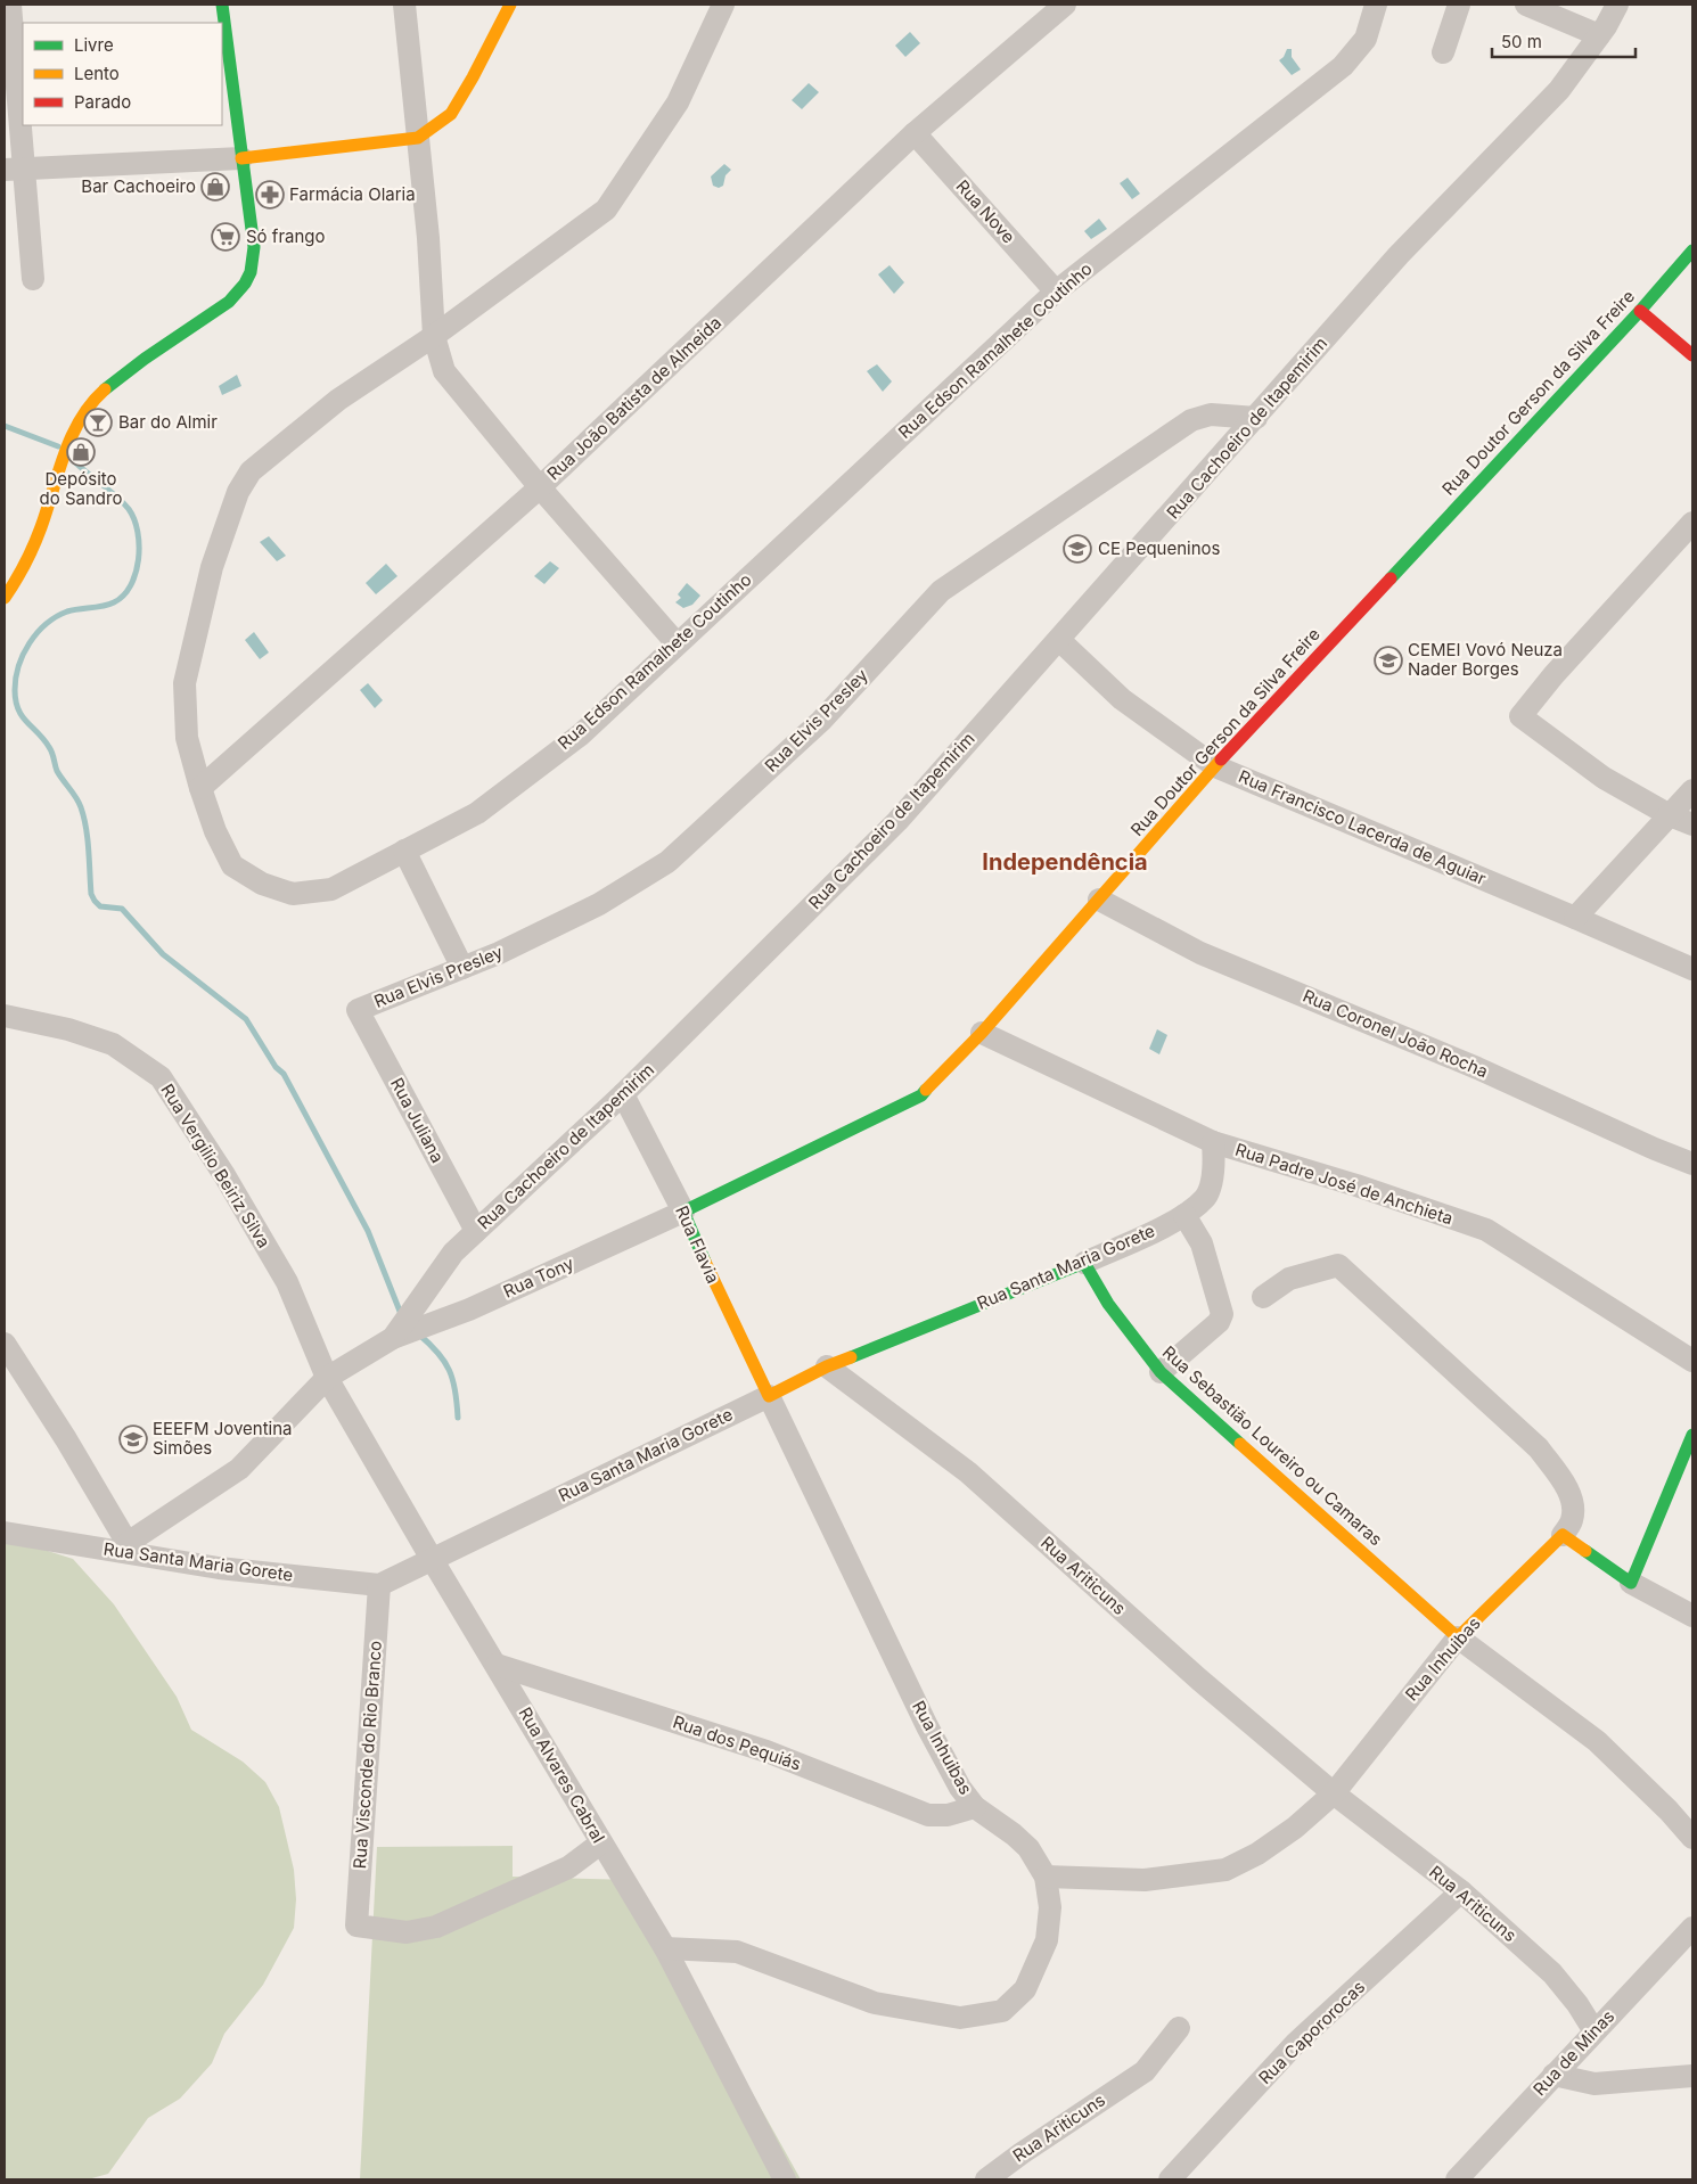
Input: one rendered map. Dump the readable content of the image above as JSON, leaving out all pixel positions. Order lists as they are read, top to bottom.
{
  "streets": {
    "street": [
      "Rua Nove",
      "Rua Edson Ramalhete Coutinho",
      "Rua Doutor Gerson da Silva Freire",
      "Rua João Batista de Almeida",
      "Rua Cachoeiro de Itapemirim",
      "Rua Elvis Presley",
      "Rua Francisco Lacerda de Aguiar",
      "Rua Coronel João Rocha",
      "Rua Juliana",
      "Rua Vergilio Beiriz Silva",
      "Rua Padre José de Anchieta",
      "Rua Flavia",
      "Rua Santa Maria Gorete",
      "Rua Tony",
      "Rua Sebastião Loureiro ou Camaras",
      "Rua Ariticuns",
      "Rua Inhuibas",
      "Rua dos Pequiás",
      "Rua Visconde do Rio Branco",
      "Rua Alvares Cabral",
      "Rua Capororocas",
      "Rua de Minas"
    ]
  },
  "crossings": [
    ["Rua Nove", "Rua Edson Ramalhete Coutinho"],
    ["Rua Nove", "Rua João Batista de Almeida"],
    ["Rua Edson Ramalhete Coutinho", "Rua João Batista de Almeida"],
    ["Rua Doutor Gerson da Silva Freire", "Rua Francisco Lacerda de Aguiar"],
    ["Rua Doutor Gerson da Silva Freire", "Rua Coronel João Rocha"],
    ["Rua Doutor Gerson da Silva Freire", "Rua Padre José de Anchieta"],
    ["Rua Doutor Gerson da Silva Freire", "Rua Flavia"],
    ["Rua Doutor Gerson da Silva Freire", "Rua Tony"],
    ["Rua Cachoeiro de Itapemirim", "Rua Elvis Presley"],
    ["Rua Cachoeiro de Itapemirim", "Rua Francisco Lacerda de Aguiar"],
    ["Rua Cachoeiro de Itapemirim", "Rua Juliana"],
    ["Rua Cachoeiro de Itapemirim", "Rua Vergilio Beiriz Silva"],
    ["Rua Cachoeiro de Itapemirim", "Rua Flavia"],
    ["Rua Cachoeiro de Itapemirim", "Rua Santa Maria Gorete"],
    ["Rua Cachoeiro de Itapemirim", "Rua Tony"],
    ["Rua Cachoeiro de Itapemirim", "Rua Alvares Cabral"],
    ["Rua Elvis Presley", "Rua Juliana"],
    ["Rua Vergilio Beiriz Silva", "Rua Alvares Cabral"],
    ["Rua Padre José de Anchieta", "Rua Santa Maria Gorete"],
    ["Rua Flavia", "Rua Santa Maria Gorete"],
    ["Rua Flavia", "Rua Tony"],
    ["Rua Flavia", "Rua Inhuibas"],
    ["Rua Santa Maria Gorete", "Rua Sebastião Loureiro ou Camaras"],
    ["Rua Santa Maria Gorete", "Rua Ariticuns"],
    ["Rua Santa Maria Gorete", "Rua Inhuibas"],
    ["Rua Santa Maria Gorete", "Rua Visconde do Rio Branco"],
    ["Rua Santa Maria Gorete", "Rua Alvares Cabral"],
    ["Rua Sebastião Loureiro ou Camaras", "Rua Inhuibas"],
    ["Rua Ariticuns", "Rua Inhuibas"],
    ["Rua Ariticuns", "Rua Capororocas"],
    ["Rua Ariticuns", "Rua de Minas"],
    ["Rua Inhuibas", "Rua dos Pequiás"],
    ["Rua Inhuibas", "Rua Alvares Cabral"],
    ["Rua dos Pequiás", "Rua Alvares Cabral"],
    ["Rua Visconde do Rio Branco", "Rua Alvares Cabral"]
  ],
  "districts": ["Independência"],
  "places": {
    "shop": ["Bar Cachoeiro", "Depósito do Sandro"],
    "pharmacy": ["Farmácia Olaria"],
    "supermarket": ["Só frango"],
    "bar": ["Bar do Almir"],
    "school or university": ["CE Pequeninos", "CEMEI Vovó Neuza Nader Borges", "EEEFM Joventina Simões"]
  },
  "legend": ["Livre", "Lento", "Parado"],
  "scale_bar": "50 m"
}
